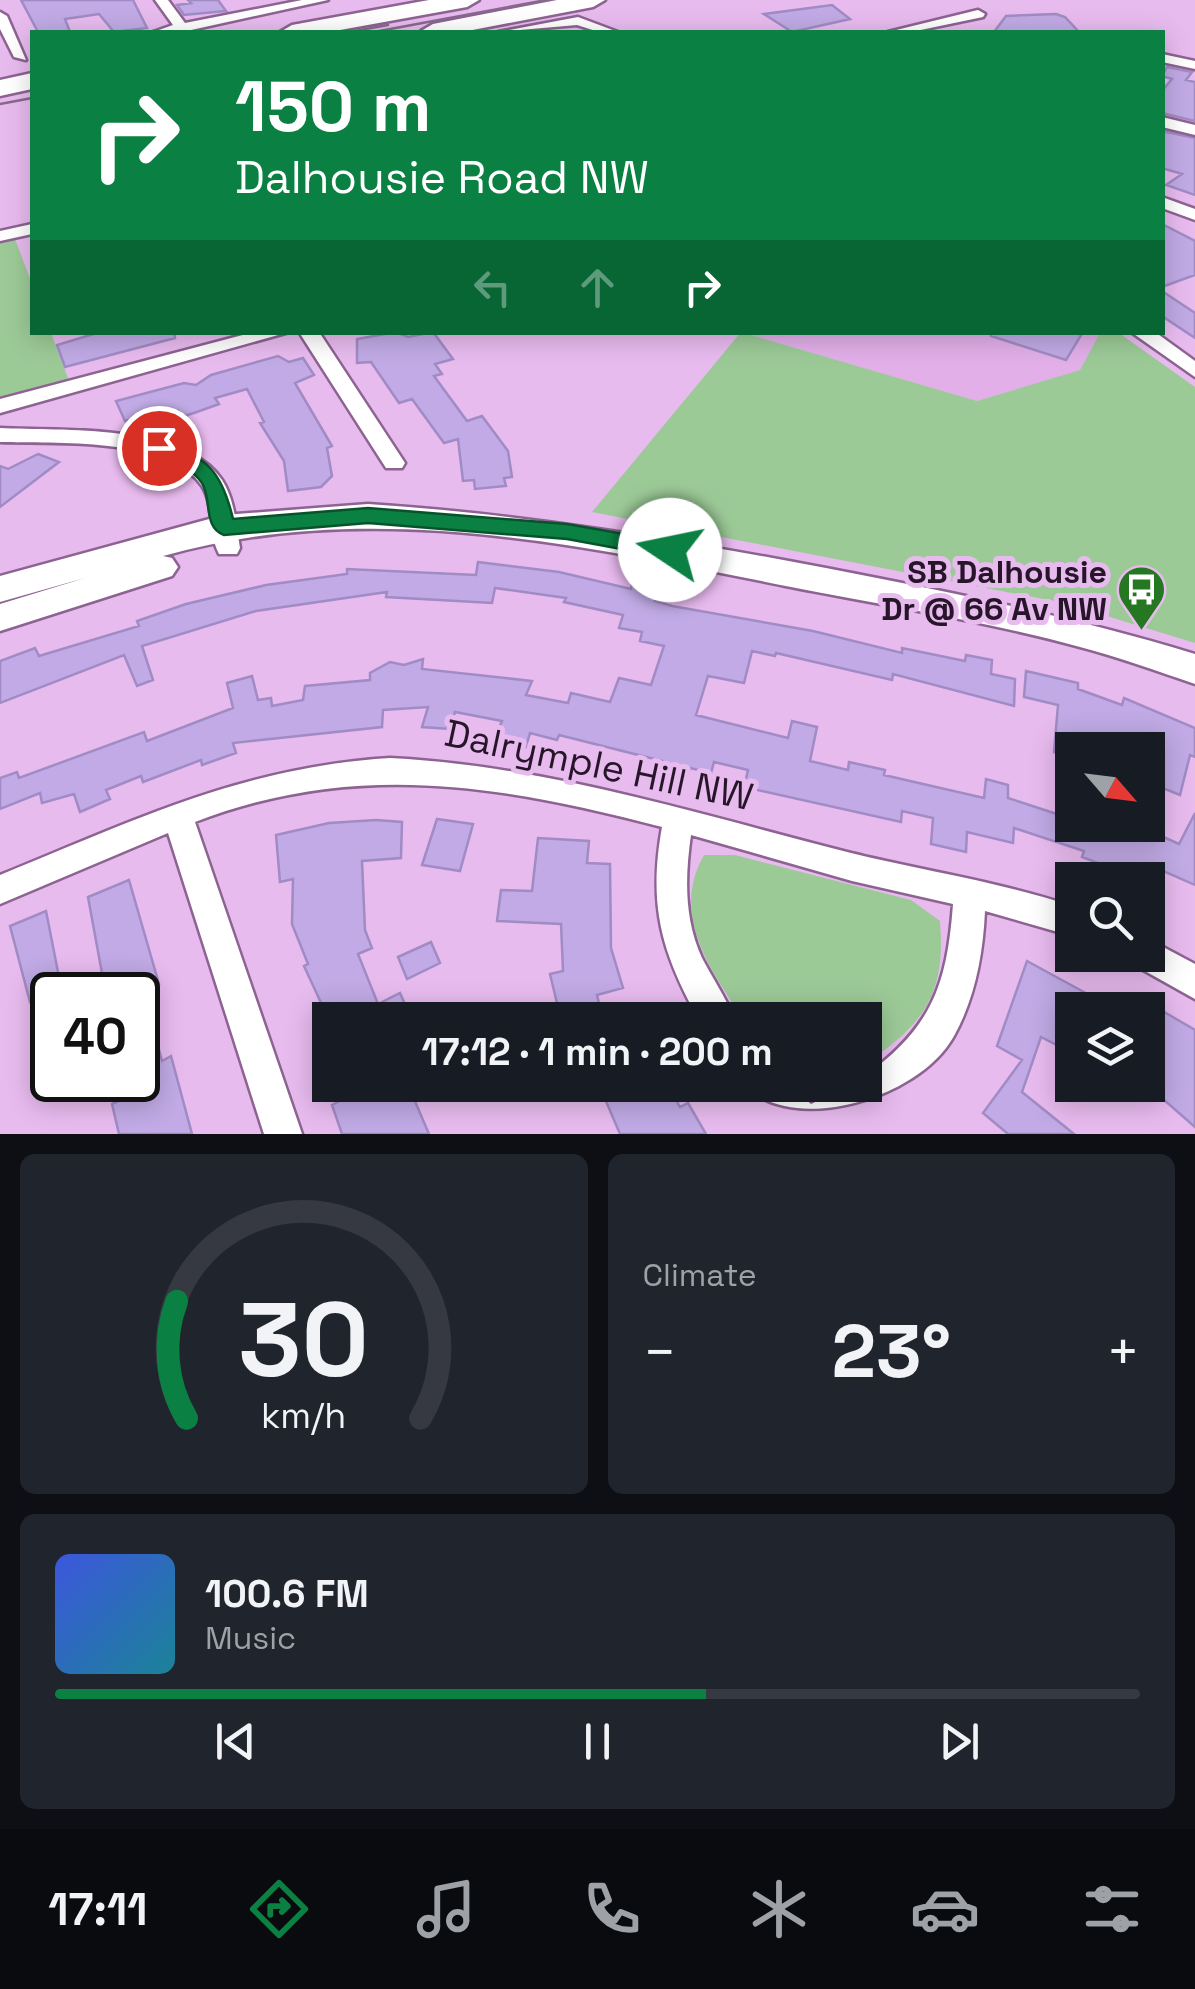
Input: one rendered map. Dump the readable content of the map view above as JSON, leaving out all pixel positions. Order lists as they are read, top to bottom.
{
  "streets": {
    "street": ["Dalrymple Hill NW"]
  },
  "places": {
    "bus stop": ["SB Dalhousie Dr @ 66 Av NW"]
  },
  "north": "bottom right",
  "page": {
    "turn": ["150 m", "Dalhousie Road NW"],
    "limit": "40",
    "trip": "17:12 · 1 min · 200 m",
    "tile": "Climate",
    "heat": ["−", "23°", "+"],
    "song": ["100.6 FM", "Music"],
    "tabs": "17:11",
    "gauge": ["30", "km/h"]
  }
}
